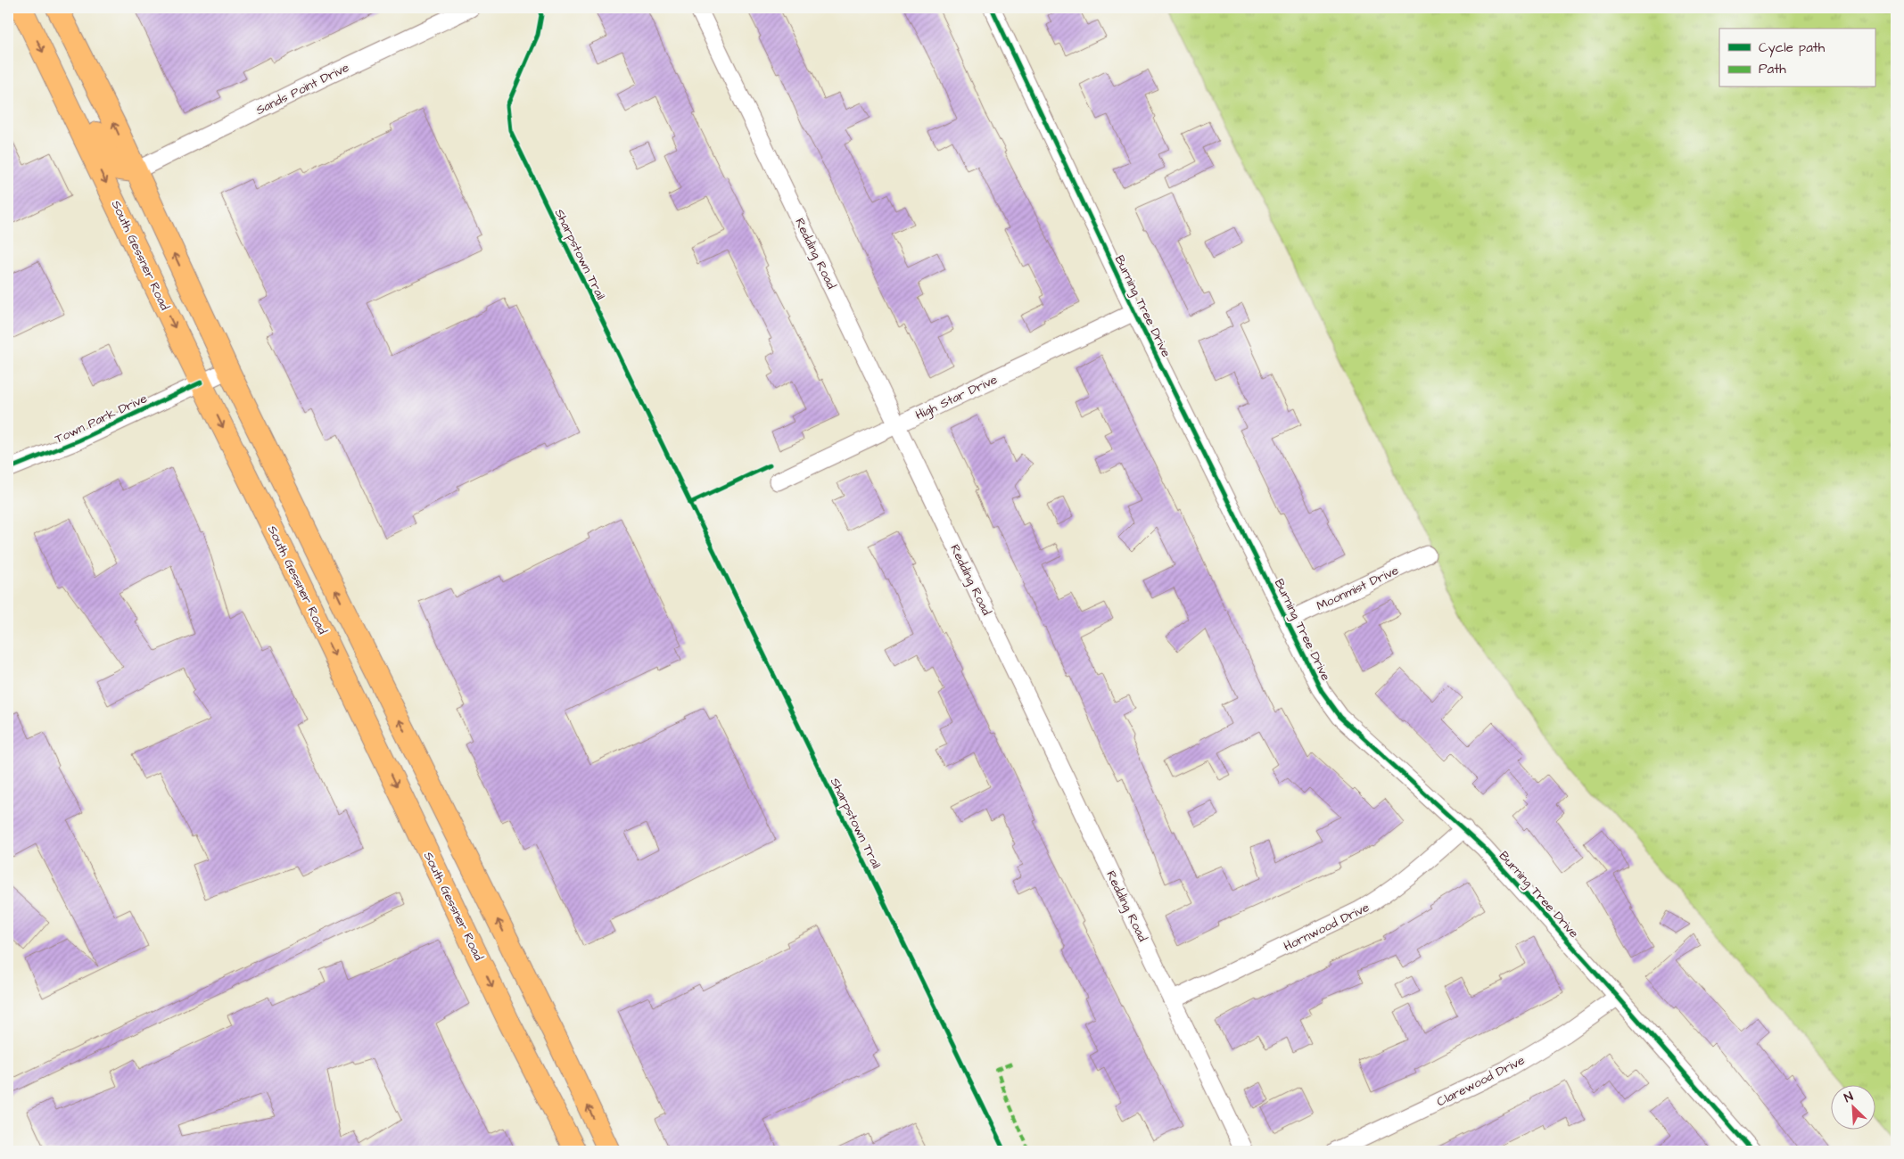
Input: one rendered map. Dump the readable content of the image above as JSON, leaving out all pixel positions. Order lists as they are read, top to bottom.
{
  "streets": {
    "main road": ["South Gessner Road"],
    "street": [
      "Sands Point Drive",
      "Redding Road",
      "Burning Tree Drive",
      "High Star Drive",
      "Town Park Drive",
      "Moonmist Drive",
      "Hornwood Drive",
      "Clarewood Drive"
    ],
    "cycle path": ["Sharpstown Trail"]
  },
  "crossings": [
    ["Redding Road", "High Star Drive"],
    ["Redding Road", "Hornwood Drive"],
    ["South Gessner Road", "Town Park Drive"],
    ["Burning Tree Drive", "High Star Drive"],
    ["Burning Tree Drive", "Moonmist Drive"],
    ["Burning Tree Drive", "Hornwood Drive"],
    ["Burning Tree Drive", "Clarewood Drive"]
  ],
  "legend": ["Cycle path", "Path"],
  "north": "top left"
}
